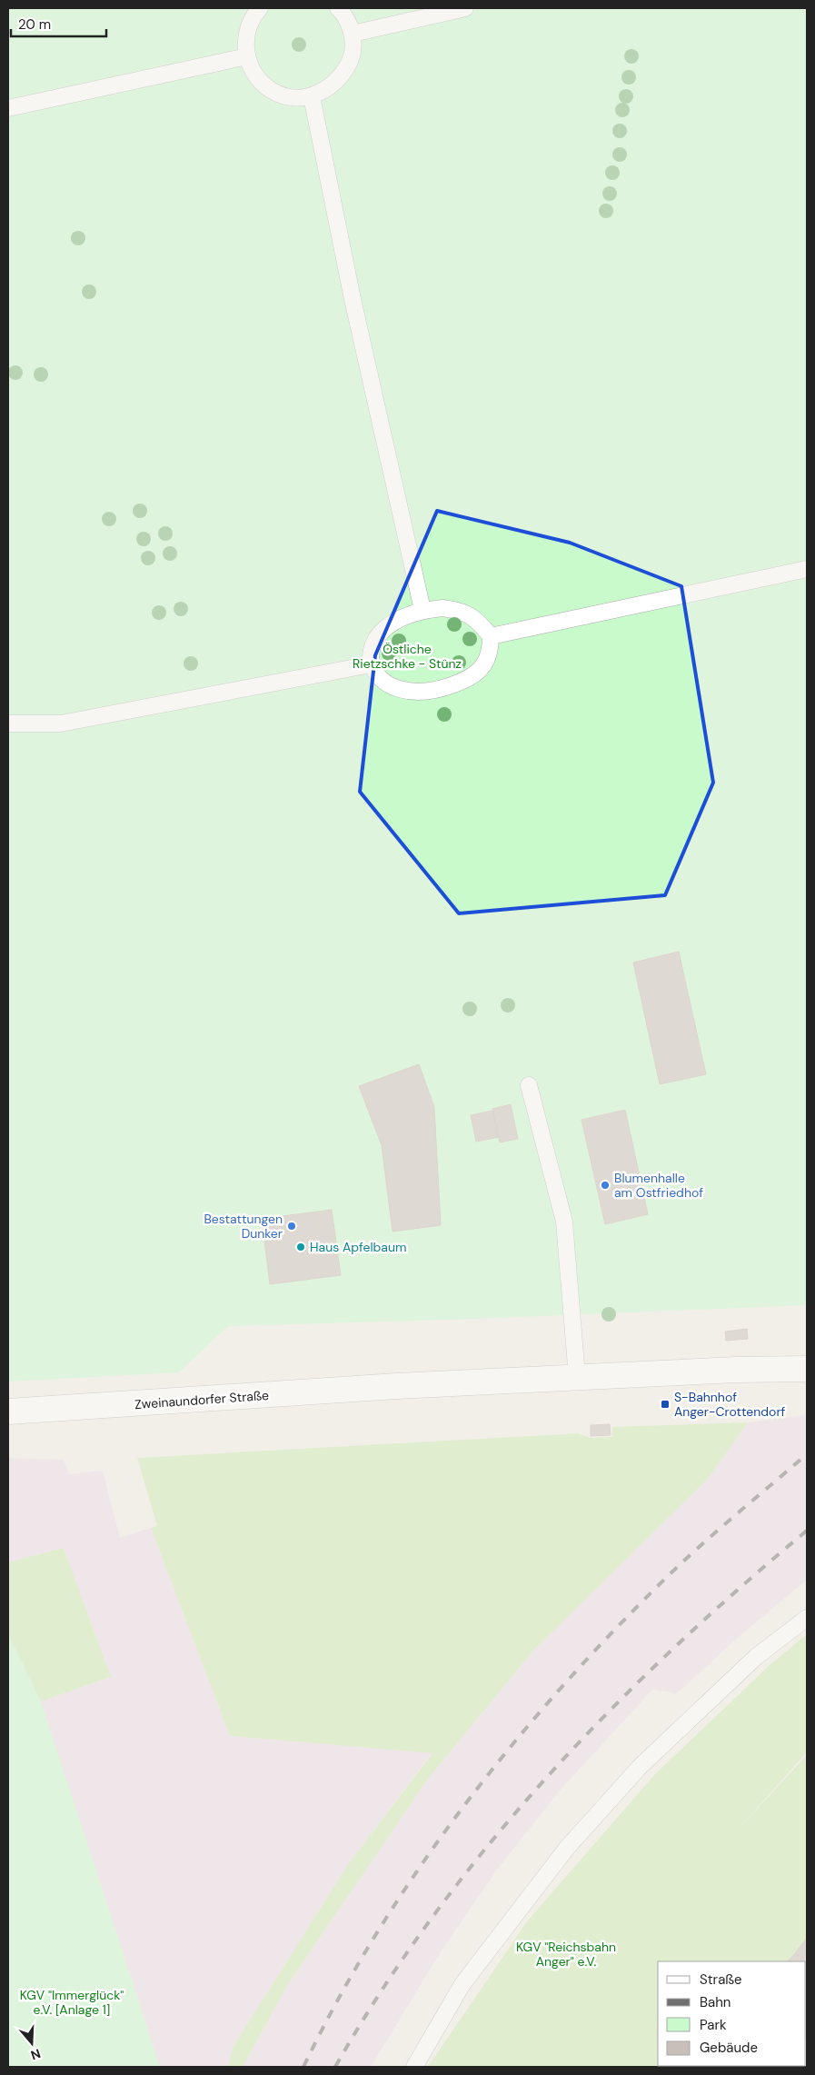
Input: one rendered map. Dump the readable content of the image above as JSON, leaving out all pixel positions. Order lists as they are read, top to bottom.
{
  "streets": {
    "street": ["Zweinaundorfer Straße"]
  },
  "parks": ["Östliche Rietzschke - Stünz", "KGV \"Reichsbahn Anger\" e.V.", "KGV \"Immerglück\" e.V. [Anlage 1]"],
  "places": {
    "other": ["Blumenhalle am Ostfriedhof", "Bestattungen Dunker", "Haus Apfelbaum"],
    "transit": ["S-Bahnhof Anger-Crottendorf"]
  },
  "legend": [
    "Straße",
    "Bahn",
    "Park",
    "Gebäude"
  ],
  "scale_bar": "20 m",
  "north": "bottom"
}
